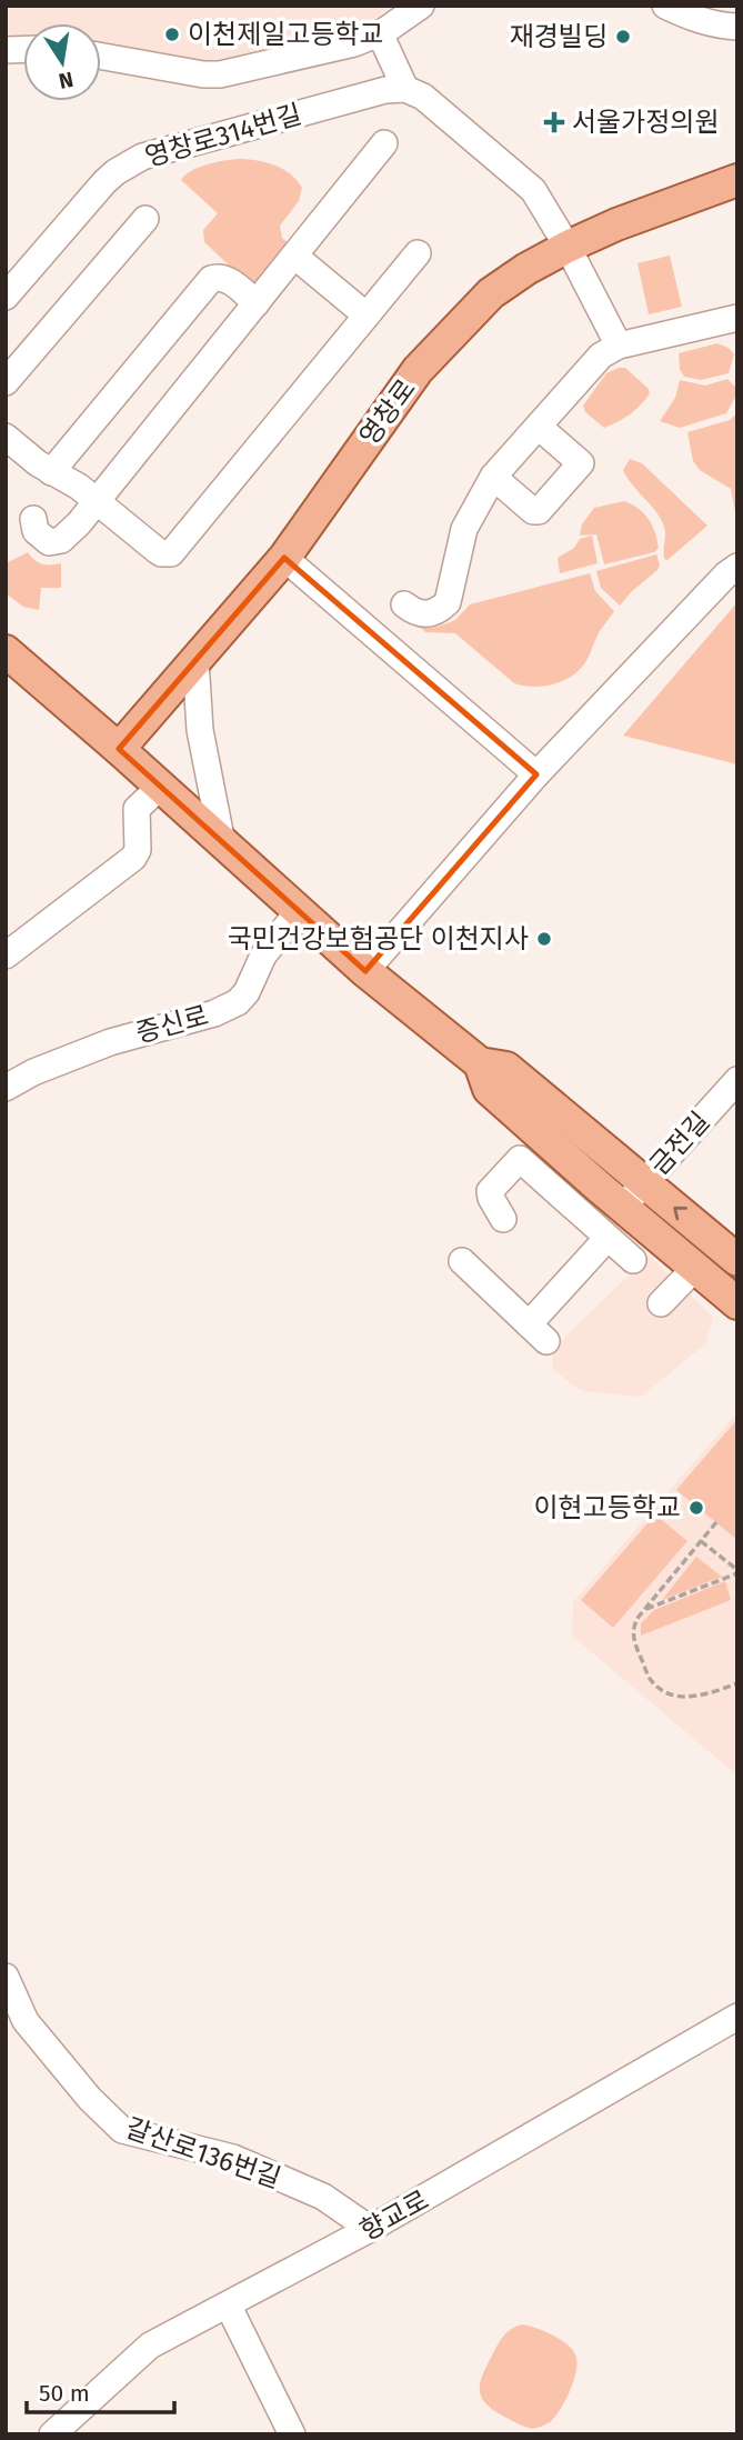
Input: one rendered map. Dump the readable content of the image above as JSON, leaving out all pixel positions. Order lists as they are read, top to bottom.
{
  "streets": {
    "main road": ["영창로"],
    "street": [
      "영창로314번길",
      "증신로",
      "금전길",
      "갈산로136번길",
      "향교로"
    ]
  },
  "crossings": [
    ["갈산로136번길", "향교로"]
  ],
  "places": {
    "other": [
      "이천제일고등학교",
      "재경빌딩",
      "국민건강보험공단 이천지사",
      "이현고등학교"
    ],
    "health": ["서울가정의원"]
  },
  "scale_bar": "50 m",
  "north": "bottom"
}
